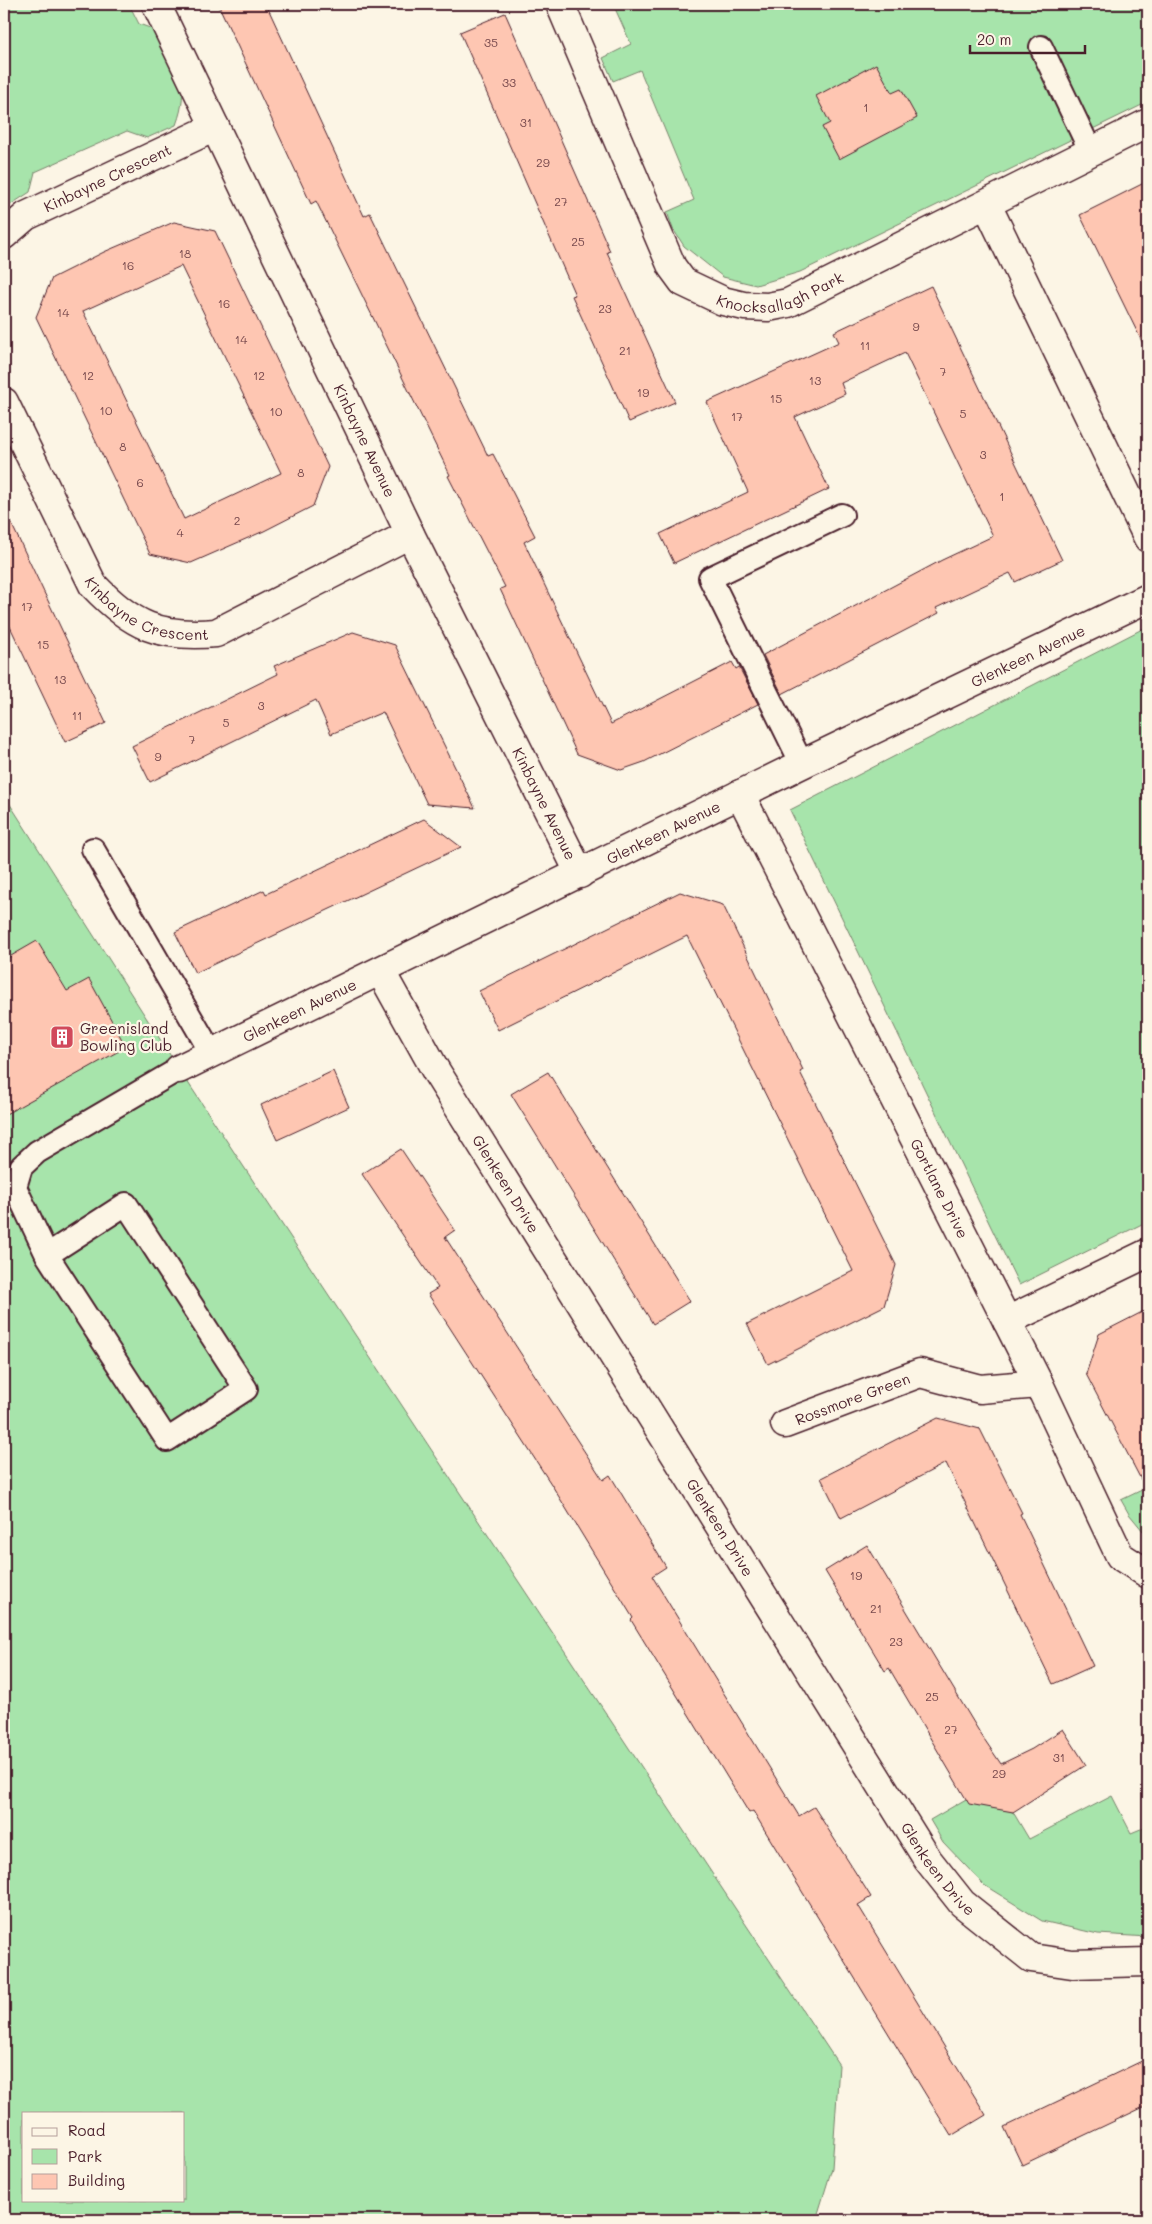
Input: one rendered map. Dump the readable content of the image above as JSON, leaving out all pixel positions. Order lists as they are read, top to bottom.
{
  "streets": {
    "street": [
      "Kinbayne Crescent",
      "Knocksallagh Park",
      "Kinbayne Avenue",
      "Glenkeen Avenue",
      "Glenkeen Drive",
      "Gortlane Drive",
      "Rossmore Green"
    ]
  },
  "crossings": [
    ["Kinbayne Crescent", "Kinbayne Avenue"],
    ["Kinbayne Avenue", "Glenkeen Avenue"],
    ["Glenkeen Avenue", "Glenkeen Drive"],
    ["Glenkeen Avenue", "Gortlane Drive"],
    ["Gortlane Drive", "Rossmore Green"]
  ],
  "places": {
    "building": ["Greenisland Bowling Club"]
  },
  "house_numbers": [
    "35",
    "33",
    "1",
    "31",
    "29",
    "27",
    "25",
    "18",
    "16",
    "16",
    "23",
    "14",
    "9",
    "14",
    "11",
    "21",
    "7",
    "12",
    "12",
    "13",
    "19",
    "15",
    "10",
    "10",
    "5",
    "17",
    "8",
    "3",
    "8",
    "6",
    "1",
    "2",
    "4",
    "17",
    "15",
    "13",
    "3",
    "11",
    "5",
    "7",
    "9",
    "19",
    "21",
    "23",
    "25",
    "27",
    "31",
    "29"
  ],
  "legend": ["Road", "Park", "Building"],
  "scale_bar": "20 m"
}
